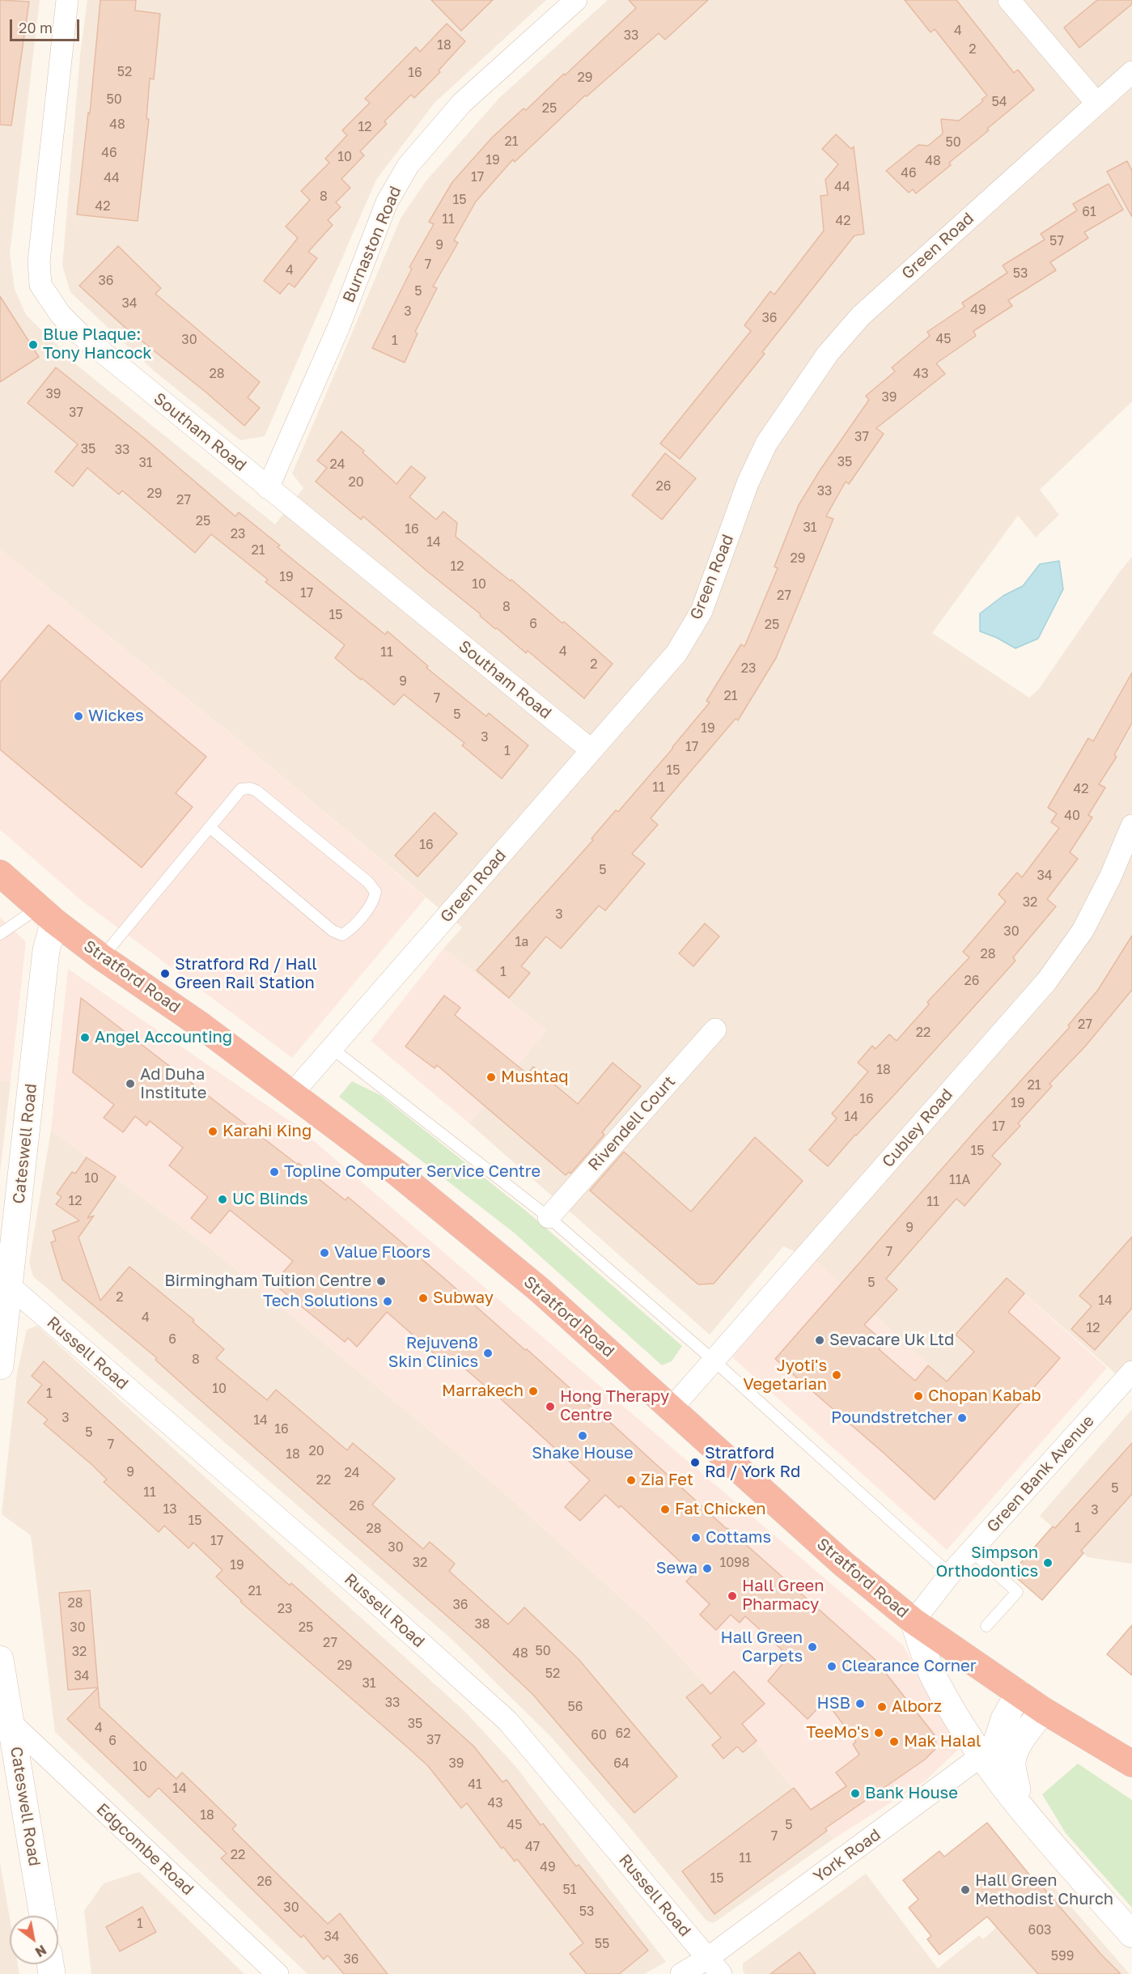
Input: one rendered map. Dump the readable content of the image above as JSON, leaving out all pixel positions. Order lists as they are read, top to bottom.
{
  "streets": {
    "highway": ["Stratford Road"],
    "street": [
      "Burnaston Road",
      "Green Road",
      "Southam Road",
      "Rivendell Court",
      "Cubley Road",
      "Cateswell Road",
      "Russell Road",
      "Green Bank Avenue",
      "Edgcombe Road",
      "York Road"
    ]
  },
  "crossings": [
    ["Burnaston Road", "Southam Road"],
    ["Green Road", "Southam Road"],
    ["Green Road", "Stratford Road"],
    ["Stratford Road", "Cubley Road"],
    ["Stratford Road", "Cateswell Road"],
    ["Stratford Road", "Green Bank Avenue"],
    ["Cateswell Road", "Russell Road"],
    ["Cateswell Road", "Edgcombe Road"],
    ["Russell Road", "York Road"]
  ],
  "places": [
    "Blue Plaque: Tony Hancock",
    "Wickes",
    "Stratford Rd / Hall Green Rail Station",
    "Angel Accounting",
    "Mushtaq",
    "Ad Duha Institute",
    "Karahi King",
    "Topline Computer Service Centre",
    "UC Blinds",
    "Value Floors",
    "Birmingham Tuition Centre",
    "Subway",
    "Tech Solutions",
    "Sevacare Uk Ltd",
    "Rejuven8 Skin Clinics",
    "Jyoti's Vegetarian",
    "Marrakech",
    "Chopan Kabab",
    "Hong Therapy Centre",
    "Poundstretcher",
    "Shake House",
    "Stratford Rd / York Rd",
    "Zia Fet",
    "Fat Chicken",
    "Cottams",
    "Simpson Orthodontics",
    "Sewa",
    "Hall Green Pharmacy",
    "Hall Green Carpets",
    "Clearance Corner",
    "HSB",
    "Alborz",
    "TeeMo's",
    "Mak Halal",
    "Bank House",
    "Hall Green Methodist Church"
  ],
  "house_numbers": [
    "4",
    "33",
    "18",
    "2",
    "52",
    "16",
    "29",
    "50",
    "54",
    "25",
    "48",
    "12",
    "21",
    "50",
    "46",
    "10",
    "19",
    "48",
    "46",
    "17",
    "44",
    "44",
    "8",
    "15",
    "42",
    "61",
    "11",
    "42",
    "57",
    "9",
    "7",
    "4",
    "53",
    "36",
    "5",
    "34",
    "49",
    "3",
    "36",
    "45",
    "30",
    "1",
    "28",
    "43",
    "39",
    "39",
    "37",
    "37",
    "35",
    "33",
    "35",
    "31",
    "24",
    "20",
    "26",
    "33",
    "29",
    "27",
    "25",
    "31",
    "16",
    "23",
    "14",
    "21",
    "29",
    "12",
    "19",
    "10",
    "17",
    "27",
    "8",
    "15",
    "6",
    "25",
    "4",
    "11",
    "2",
    "23",
    "9",
    "21",
    "7",
    "5",
    "19",
    "3",
    "17",
    "1",
    "15",
    "11",
    "42",
    "40",
    "16",
    "5",
    "34",
    "32",
    "3",
    "30",
    "1a",
    "28",
    "1",
    "26",
    "27",
    "22",
    "18",
    "21",
    "16",
    "19",
    "14",
    "17",
    "15",
    "10",
    "11A",
    "12",
    "11",
    "9",
    "7",
    "5",
    "2",
    "14",
    "4",
    "12",
    "6",
    "8",
    "10",
    "1",
    "3",
    "14",
    "16",
    "5",
    "7",
    "20",
    "18",
    "9",
    "24",
    "22",
    "5",
    "11",
    "26",
    "13",
    "3",
    "15",
    "1",
    "28",
    "17",
    "30",
    "32",
    "1098",
    "19",
    "21",
    "28",
    "36",
    "23",
    "38",
    "30",
    "25",
    "27",
    "50",
    "32",
    "48",
    "29",
    "52",
    "34",
    "31",
    "33",
    "56",
    "35",
    "4",
    "62",
    "60",
    "37",
    "6",
    "39",
    "64",
    "10",
    "41",
    "14",
    "43",
    "18",
    "45",
    "5",
    "7",
    "47",
    "22",
    "11",
    "49",
    "15",
    "26",
    "51",
    "30",
    "53",
    "1",
    "603",
    "34",
    "55",
    "599",
    "36"
  ],
  "scale_bar": "20 m",
  "north": "bottom right"
}
